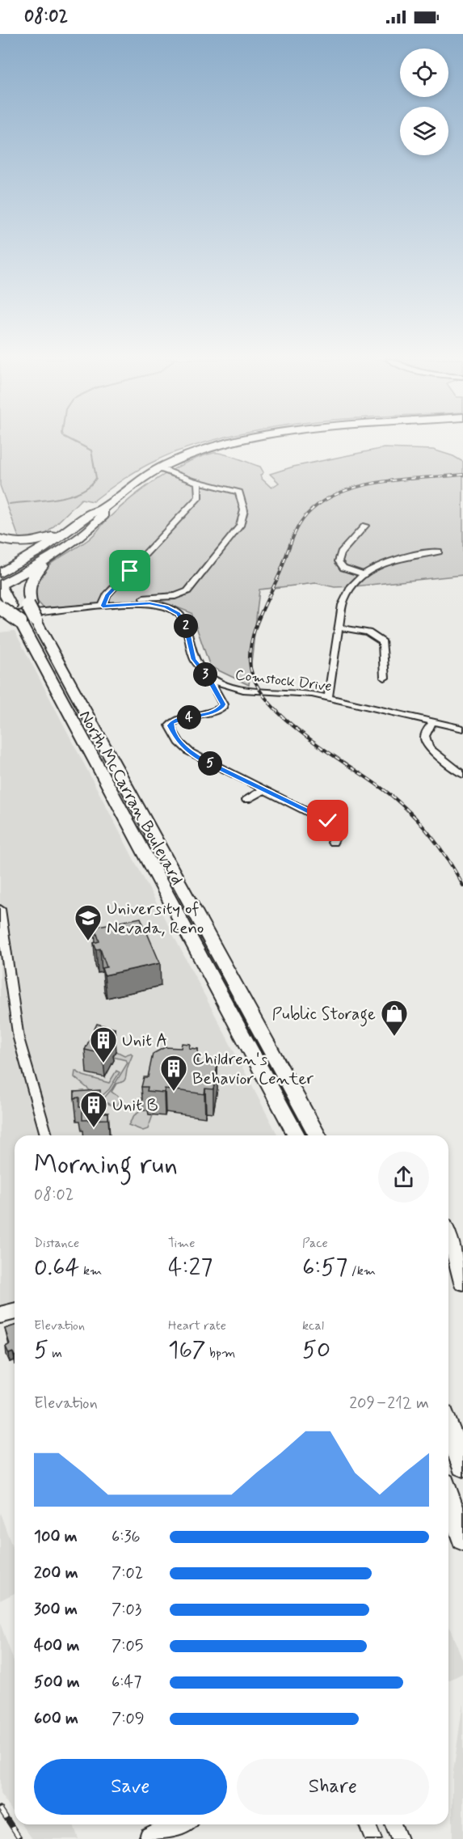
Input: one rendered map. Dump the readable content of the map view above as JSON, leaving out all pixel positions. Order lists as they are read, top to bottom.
{
  "streets": {
    "main road": ["North McCarran Boulevard"],
    "street": ["Comstock Drive"]
  },
  "places": {
    "school or university": ["University of Nevada, Reno"],
    "shop": ["Public Storage"],
    "building": ["Unit A", "Children's Behavior Center", "Unit B"]
  },
  "page": {
    "status": "08:02",
    "pins": [
      "2",
      "3",
      "4",
      "5"
    ],
    "heading": ["Morning run", "08:02"],
    "stats": [
      ["Distance", "0.64 km"],
      ["Time", "4:27"],
      ["Pace", "6:57 /km"],
      ["Elevation", "5 m"],
      ["Heart rate", "167 bpm"],
      ["kcal", "50"]
    ],
    "chart": ["Elevation", "209–212 m"],
    "list": [
      {
        "name": "100 m",
        "note": "6:36"
      },
      {
        "name": "200 m",
        "note": "7:02"
      },
      {
        "name": "300 m",
        "note": "7:03"
      },
      {
        "name": "400 m",
        "note": "7:05"
      },
      {
        "name": "500 m",
        "note": "6:47"
      },
      {
        "name": "600 m",
        "note": "7:09"
      }
    ],
    "buttons": ["Save", "Share"]
  }
}
